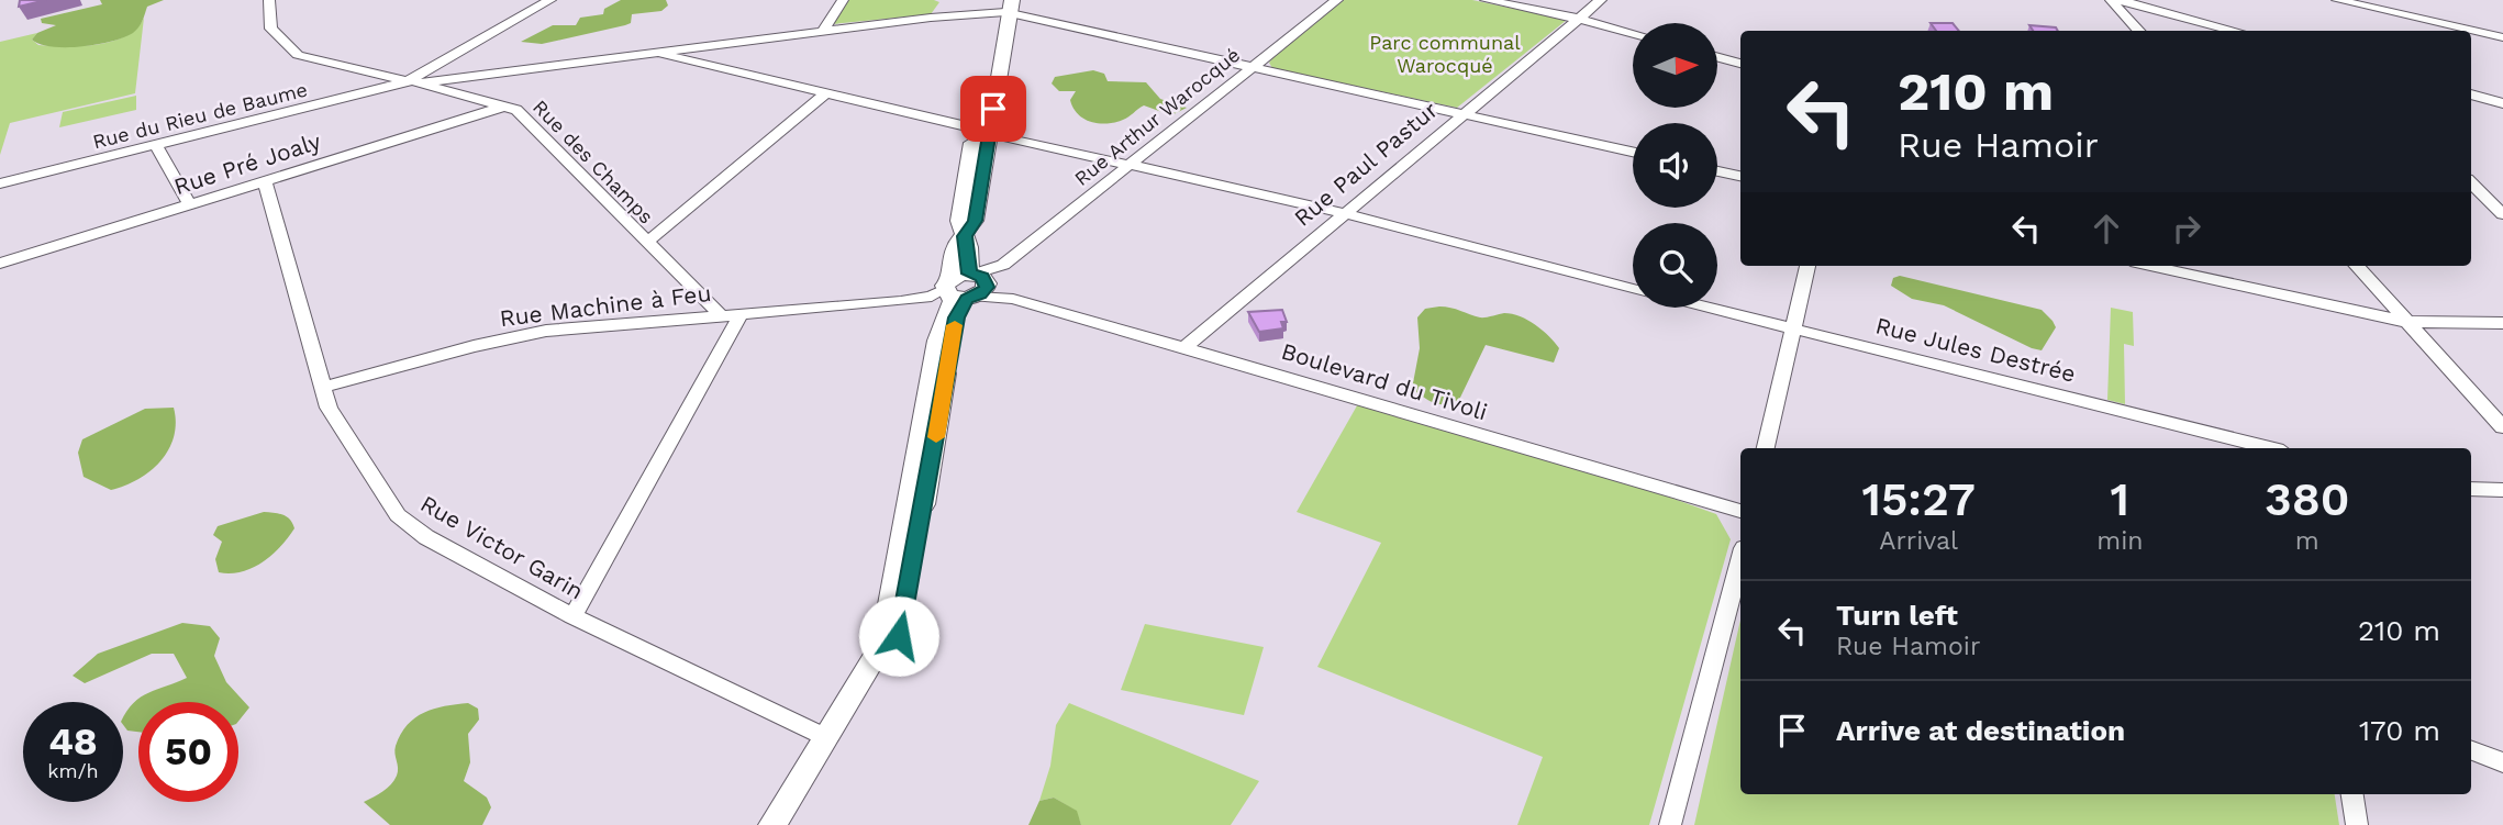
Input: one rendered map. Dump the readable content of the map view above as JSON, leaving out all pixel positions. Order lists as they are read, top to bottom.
{
  "streets": {
    "street": [
      "Rue du Rieu de Baume",
      "Rue Arthur Warocqué",
      "Rue des Champs",
      "Rue Pré Joaly",
      "Rue Paul Pastur",
      "Rue Machine à Feu",
      "Rue Jules Destrée",
      "Boulevard du Tivoli",
      "Rue Victor Garin"
    ]
  },
  "crossings": [
    ["Rue du Rieu de Baume", "Rue des Champs"],
    ["Rue Arthur Warocqué", "Rue Machine à Feu"],
    ["Rue Arthur Warocqué", "Boulevard du Tivoli"],
    ["Rue des Champs", "Rue Pré Joaly"],
    ["Rue des Champs", "Rue Machine à Feu"],
    ["Rue Pré Joaly", "Rue Victor Garin"],
    ["Rue Paul Pastur", "Boulevard du Tivoli"],
    ["Rue Machine à Feu", "Boulevard du Tivoli"],
    ["Rue Machine à Feu", "Rue Victor Garin"]
  ],
  "parks": ["Parc communal Warocqué"],
  "north": "right",
  "page": {
    "turn": ["210 m", "Rue Hamoir"],
    "eta": [
      "15:27",
      "Arrival",
      "1",
      "min",
      "380",
      "m"
    ],
    "list": [
      {
        "name": "Turn left",
        "note": "Rue Hamoir",
        "value": "210 m"
      },
      {
        "name": "Arrive at destination",
        "value": "170 m"
      }
    ],
    "speed": "48 km/h",
    "limit": "50"
  }
}
